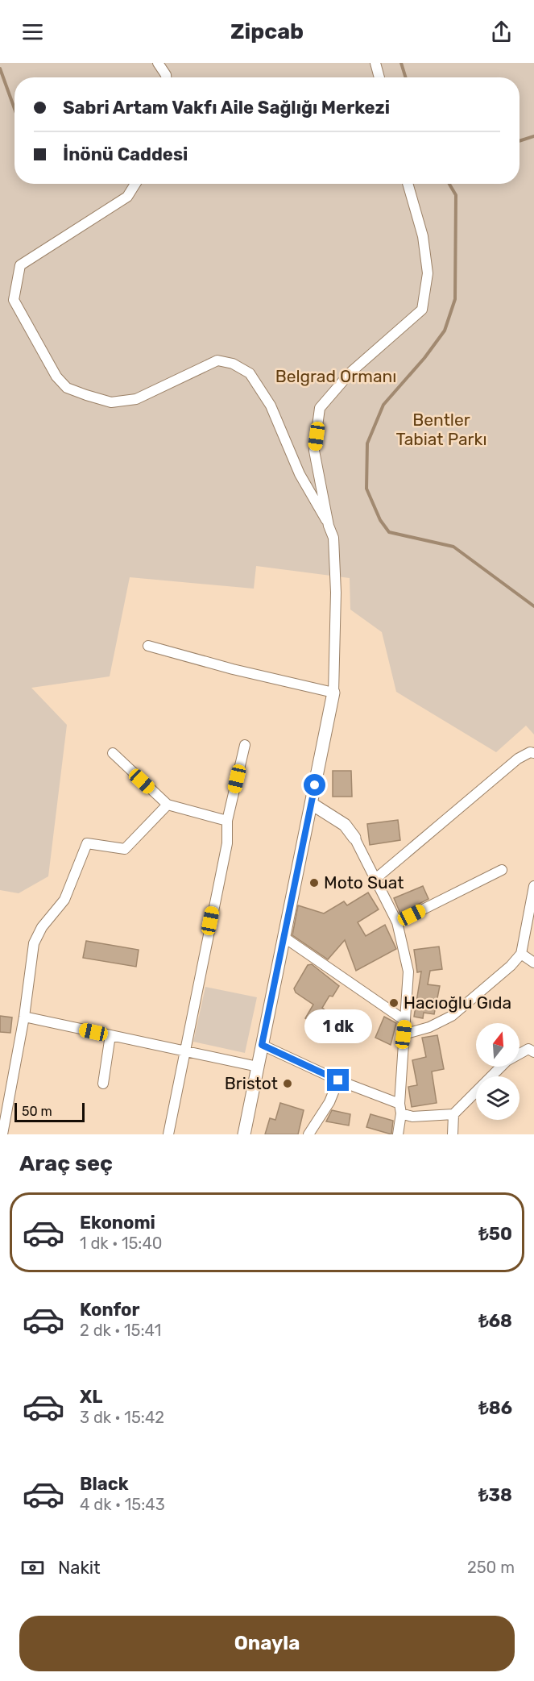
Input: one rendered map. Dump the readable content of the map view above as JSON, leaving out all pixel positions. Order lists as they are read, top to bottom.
{
  "parks": ["Belgrad Ormanı", "Bentler Tabiat Parkı"],
  "places": ["Moto Suat", "Hacıoğlu Gıda", "Bristot"],
  "scale_bar": "50 m",
  "north": "top",
  "page": {
    "header": "Zipcab",
    "banner": ["Sabri Artam Vakfı Aile Sağlığı Merkezi", "İnönü Caddesi"],
    "bubble": "1 dk",
    "scale": "50 m",
    "heading": "Araç seç",
    "list": [
      {
        "name": "Ekonomi",
        "note": "1 dk · 15:40",
        "value": "₺50"
      },
      {
        "name": "Konfor",
        "note": "2 dk · 15:41",
        "value": "₺68"
      },
      {
        "name": "XL",
        "note": "3 dk · 15:42",
        "value": "₺86"
      },
      {
        "name": "Black",
        "note": "4 dk · 15:43",
        "value": "₺38"
      }
    ],
    "pay": ["Nakit", "250 m"],
    "buttons": "Onayla"
  }
}
